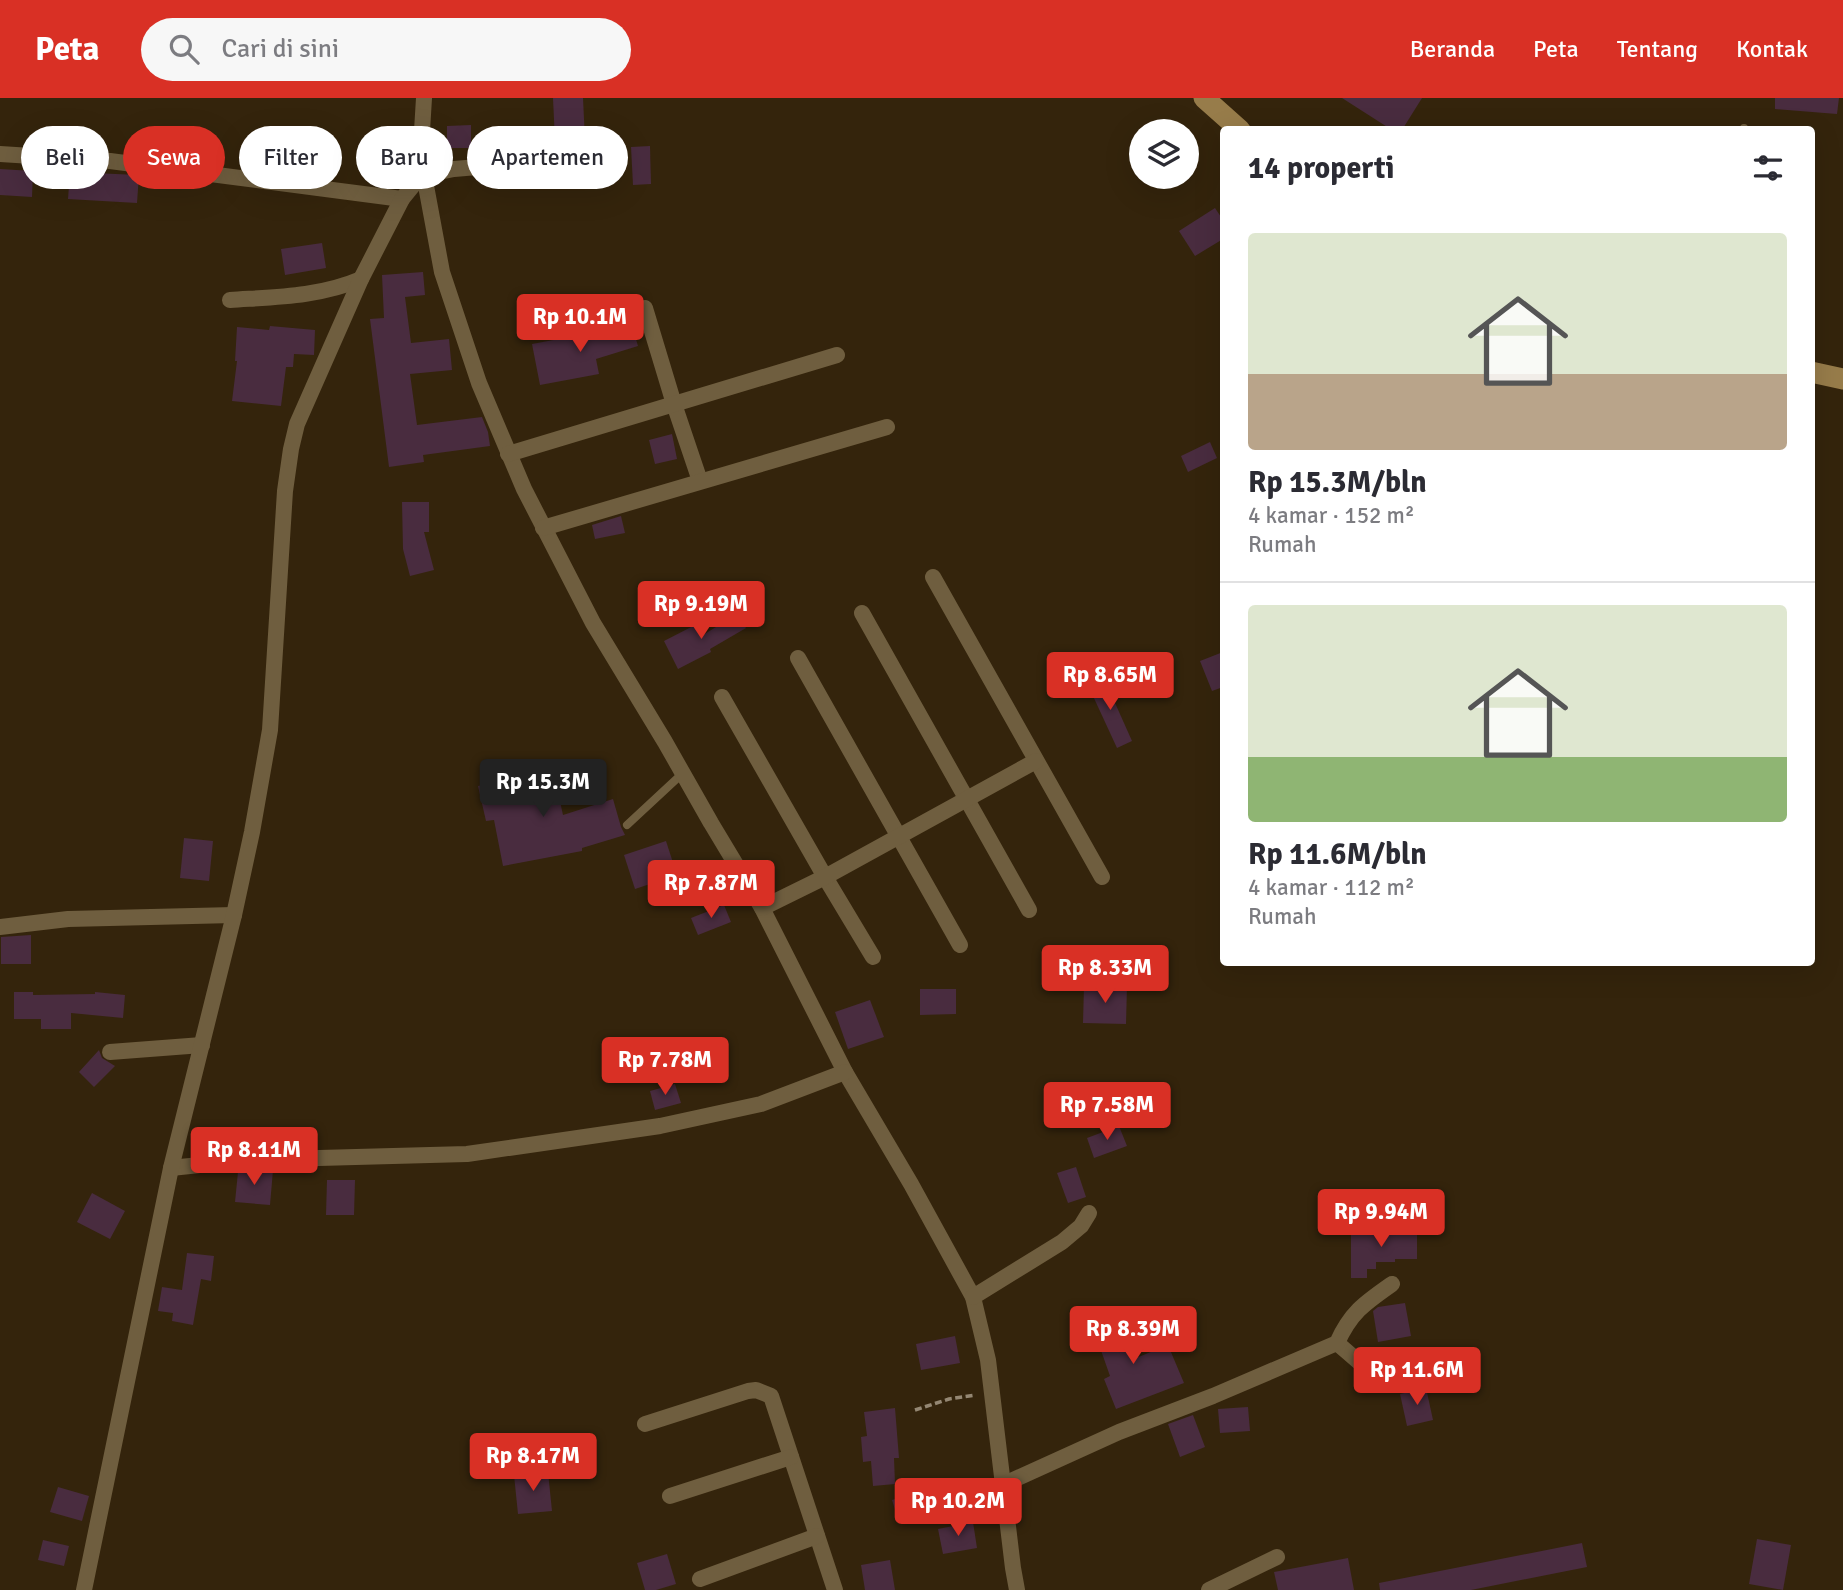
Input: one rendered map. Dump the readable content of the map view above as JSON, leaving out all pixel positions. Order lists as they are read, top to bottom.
{
  "page": {
    "header": "Peta",
    "search": "Cari di sini",
    "nav": [
      "Beranda",
      "Peta",
      "Tentang",
      "Kontak"
    ],
    "chip": [
      "Beli",
      "Sewa",
      "Filter",
      "Baru",
      "Apartemen"
    ],
    "heading": "14 properti",
    "list": [
      {
        "name": "Rp 15.3M/bln",
        "note": "4 kamar · 152 m² · Rumah"
      },
      {
        "name": "Rp 11.6M/bln",
        "note": "4 kamar · 112 m² · Rumah"
      }
    ],
    "price": [
      "Rp 10.1M",
      "Rp 9.19M",
      "Rp 8.65M",
      "Rp 15.3M",
      "Rp 7.87M",
      "Rp 8.33M",
      "Rp 7.78M",
      "Rp 7.58M",
      "Rp 8.11M",
      "Rp 9.94M",
      "Rp 8.39M",
      "Rp 11.6M",
      "Rp 8.17M",
      "Rp 10.2M"
    ]
  }
}
